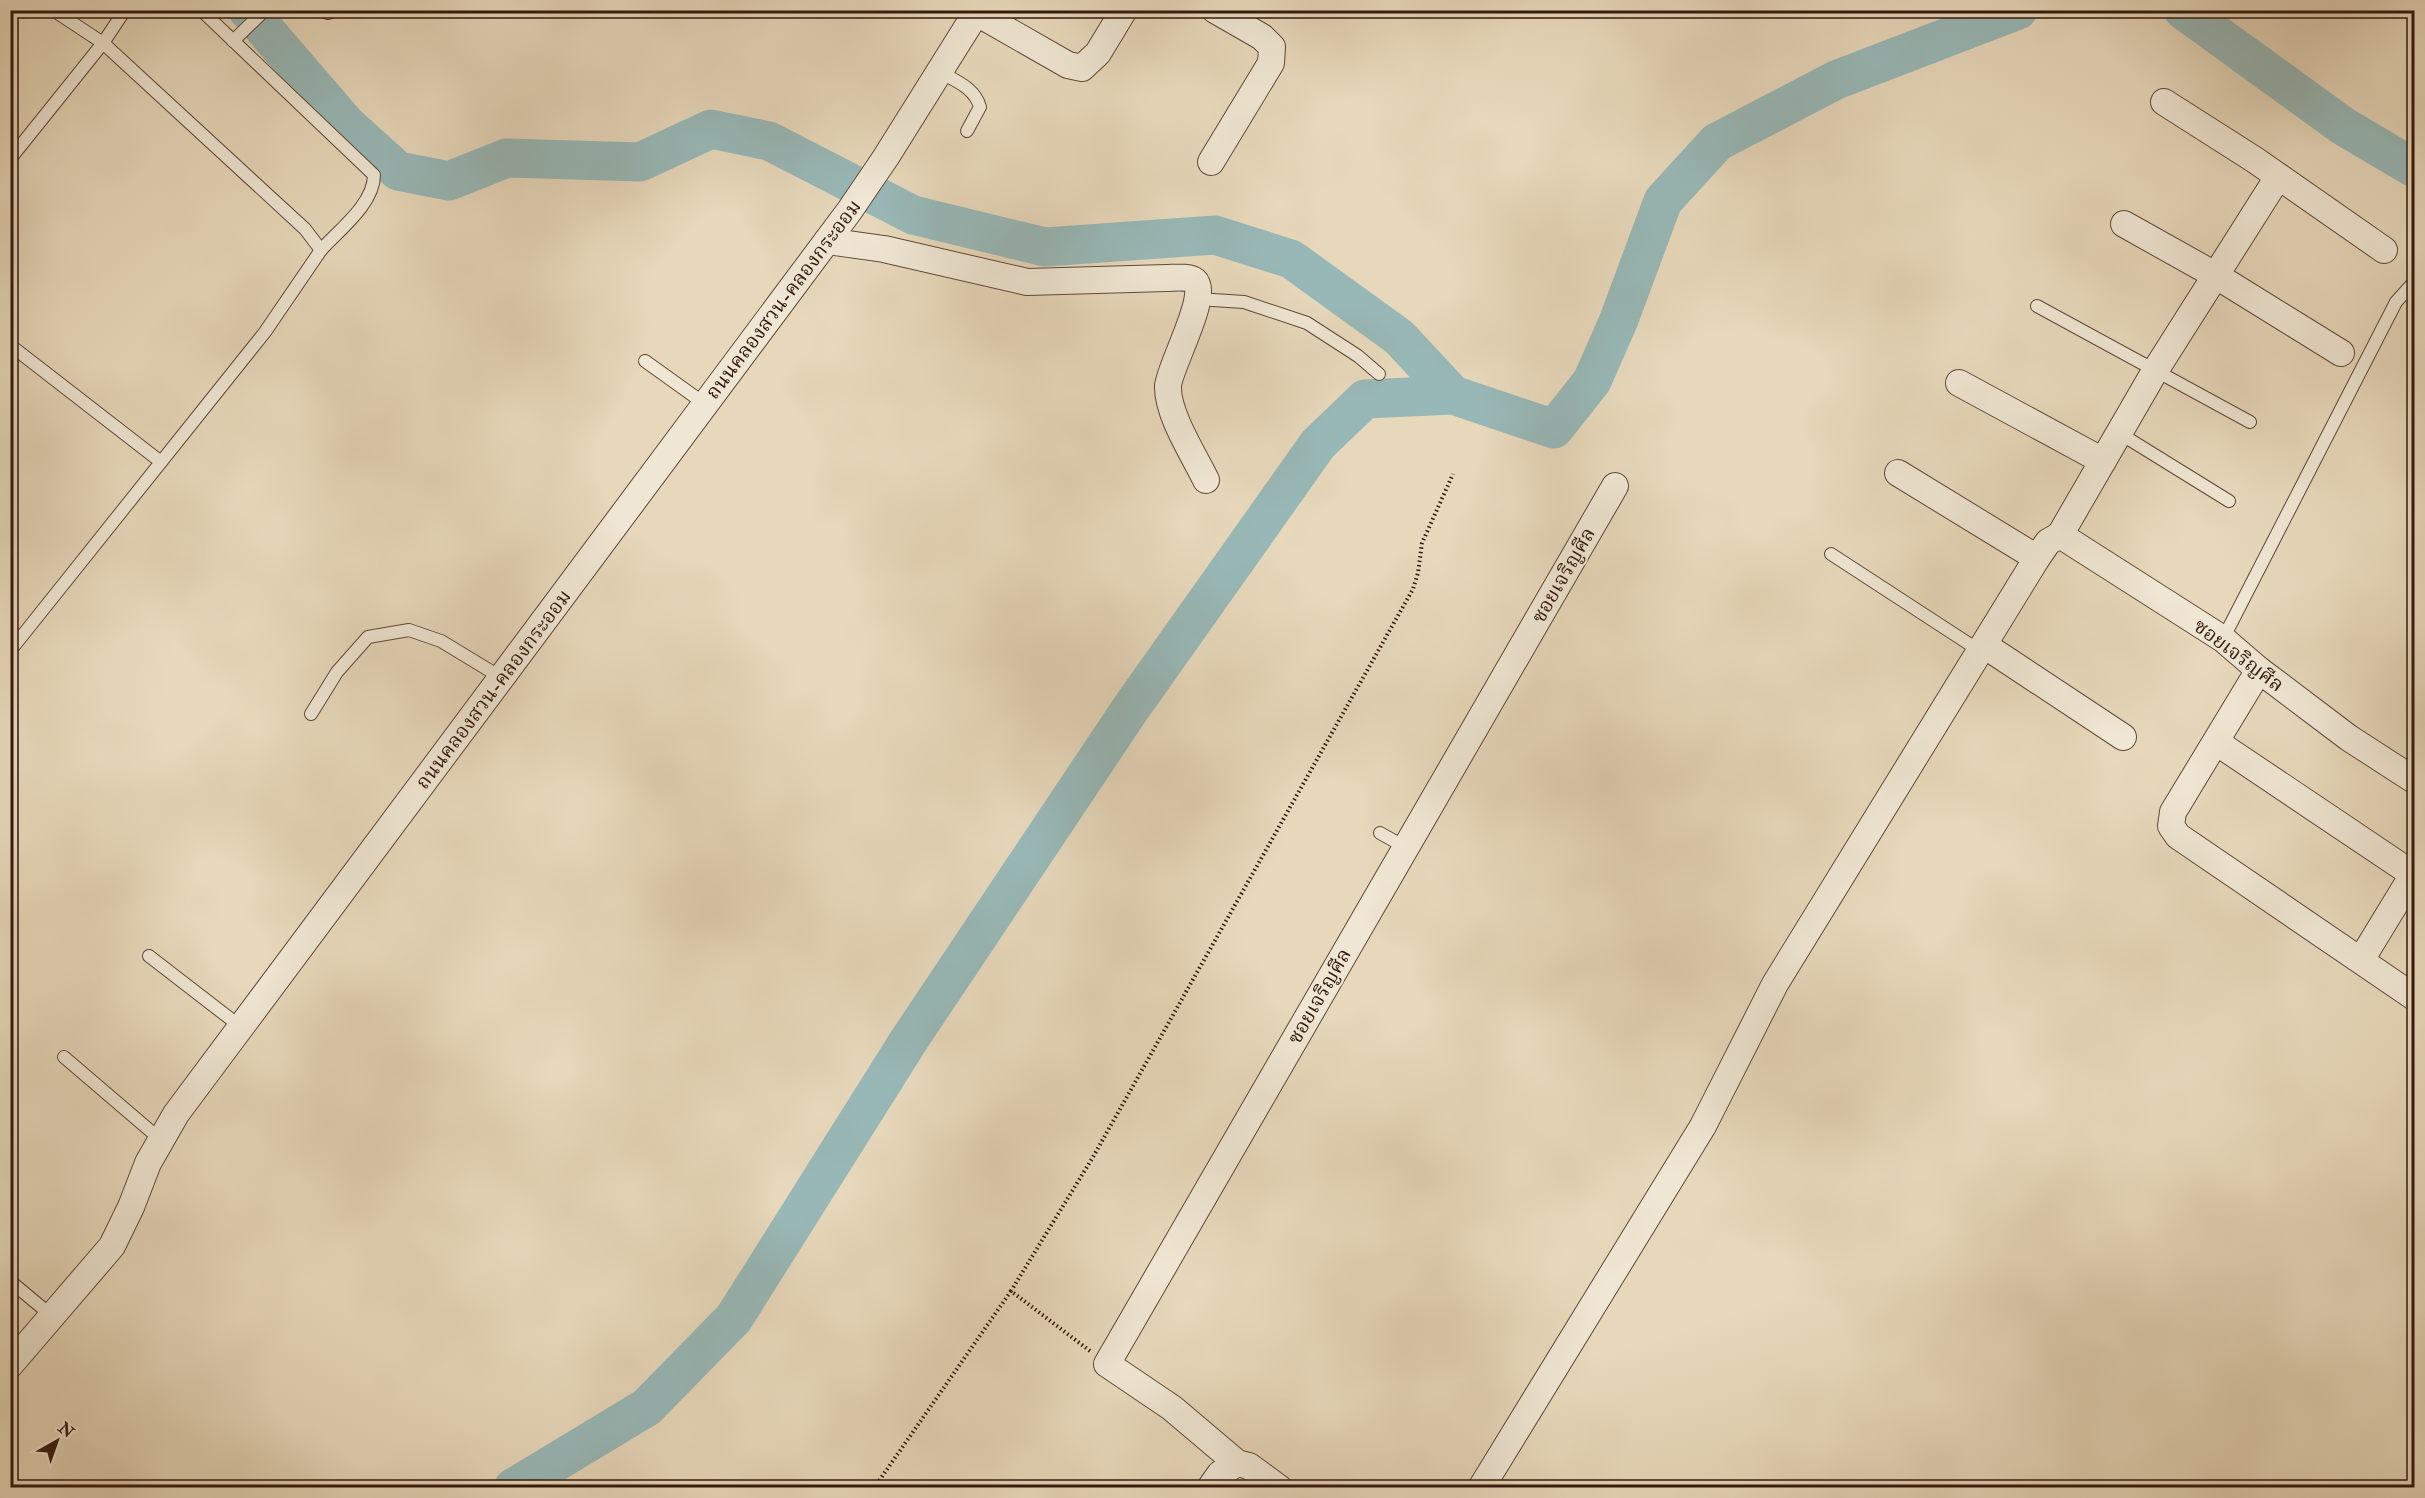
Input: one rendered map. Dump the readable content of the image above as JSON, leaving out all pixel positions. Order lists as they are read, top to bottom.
{
  "streets": {
    "street": ["ถนนคลองสวน-คลองกระออม", "ซอยเจริญศีล"]
  },
  "north": "top right"
}
